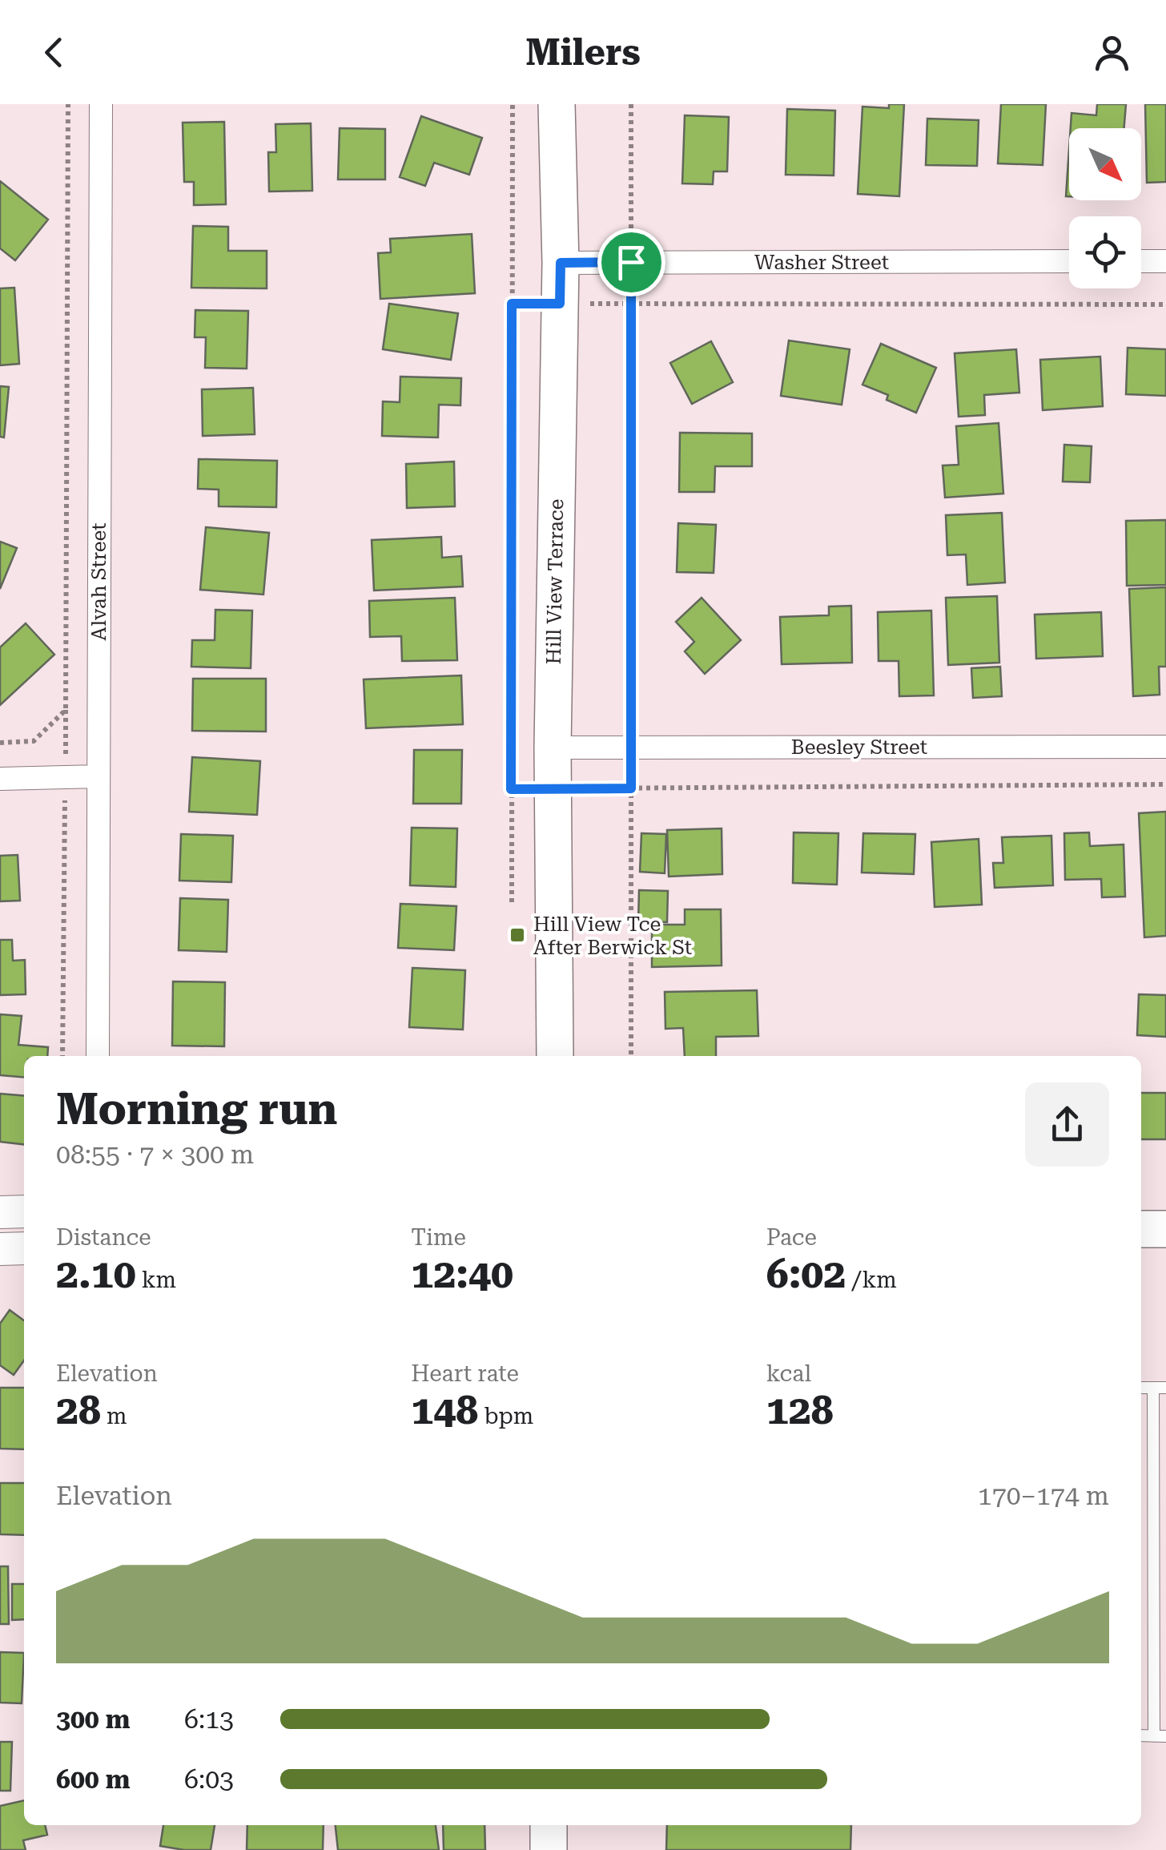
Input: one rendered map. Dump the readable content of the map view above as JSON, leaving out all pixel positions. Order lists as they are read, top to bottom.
{
  "streets": {
    "main road": ["Hill View Terrace"],
    "street": ["Washer Street", "Alvah Street", "Beesley Street"]
  },
  "crossings": [
    ["Washer Street", "Hill View Terrace"],
    ["Hill View Terrace", "Beesley Street"]
  ],
  "places": {
    "transit": ["Hill View Tce After Berwick St"]
  },
  "north": "bottom right",
  "page": {
    "header": "Milers",
    "heading": ["Morning run", "08:55 · 7 × 300 m"],
    "stats": [
      ["Distance", "2.10 km"],
      ["Time", "12:40"],
      ["Pace", "6:02 /km"],
      ["Elevation", "28 m"],
      ["Heart rate", "148 bpm"],
      ["kcal", "128"]
    ],
    "chart": ["Elevation", "170–174 m"],
    "list": [
      {
        "name": "300 m",
        "note": "6:13"
      },
      {
        "name": "600 m",
        "note": "6:03"
      }
    ]
  }
}
